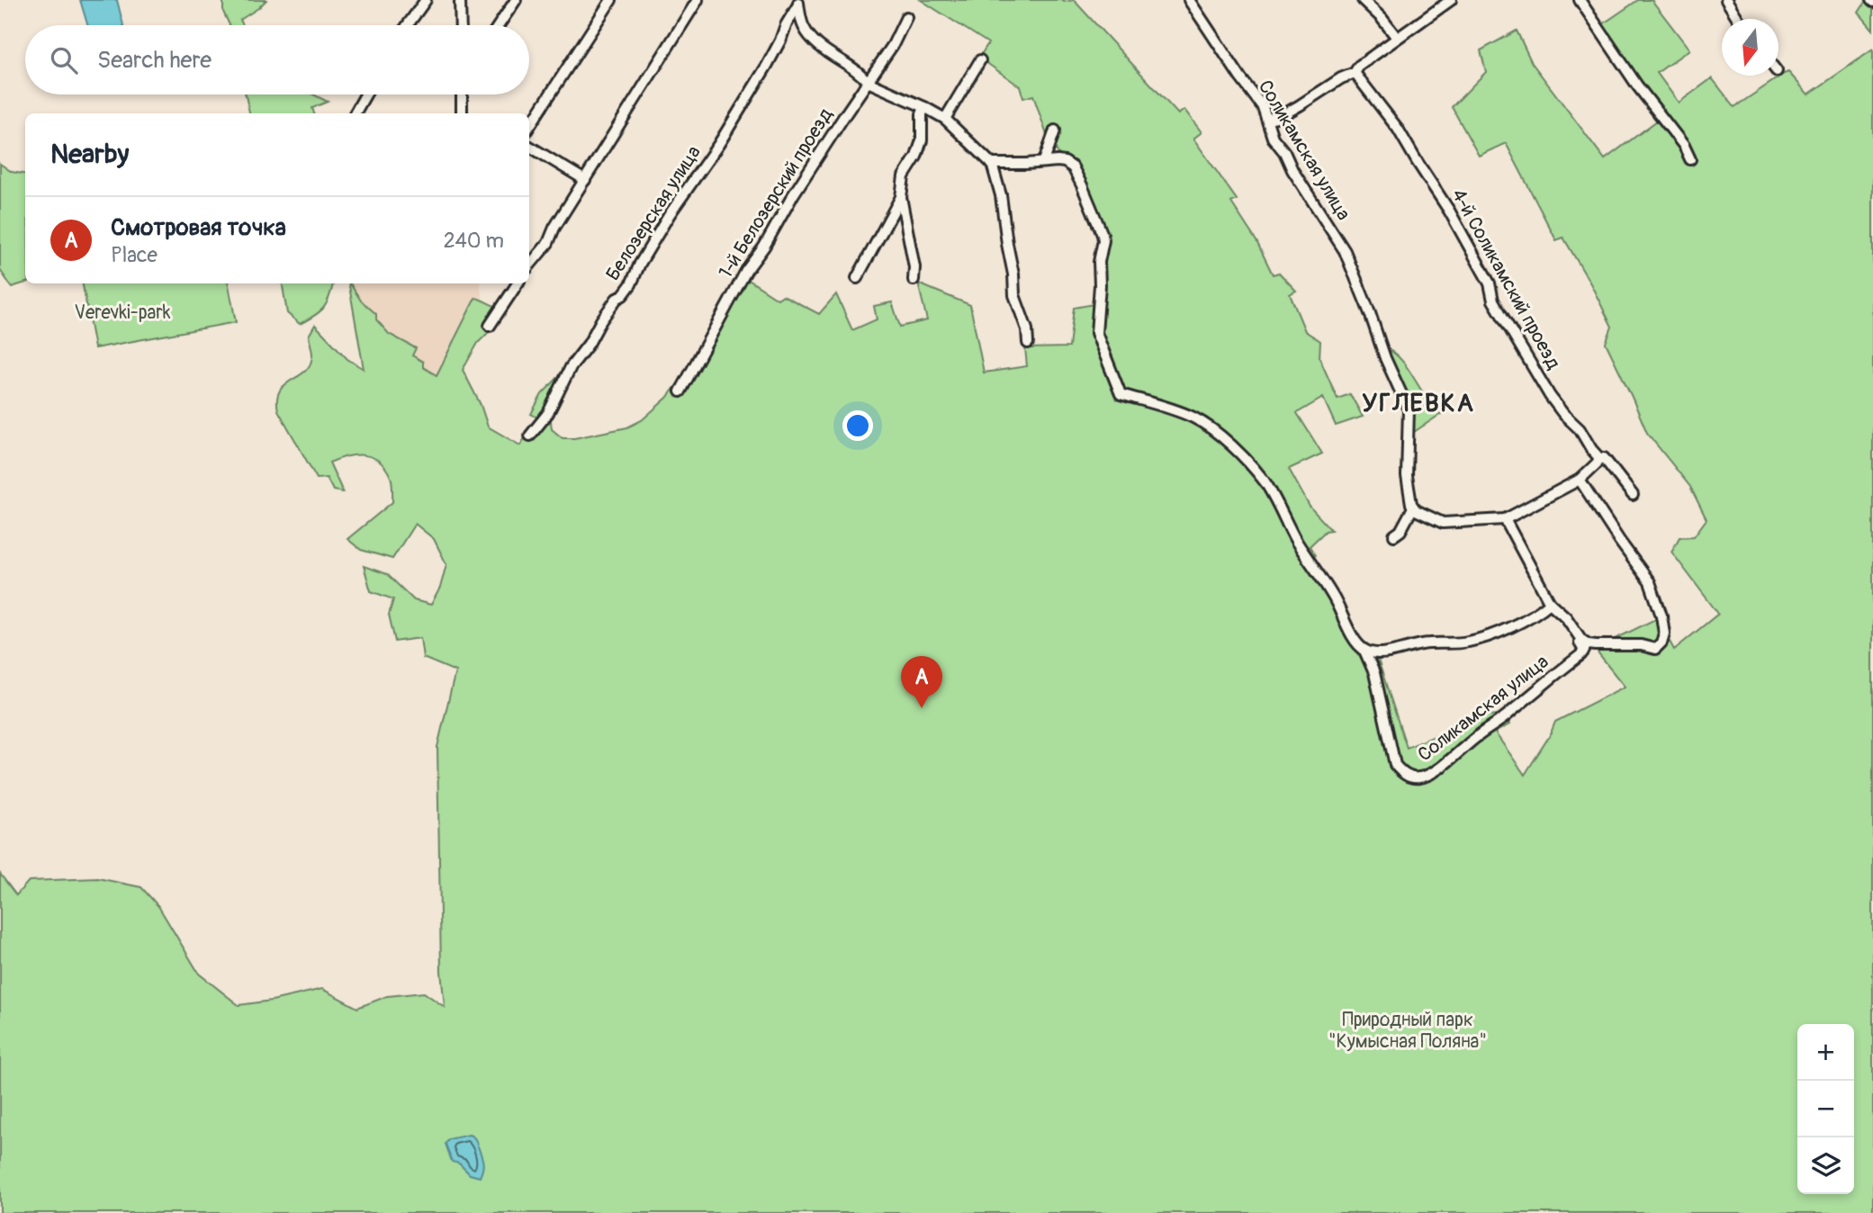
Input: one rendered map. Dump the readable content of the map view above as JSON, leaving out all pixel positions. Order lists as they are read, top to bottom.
{
  "streets": {
    "street": [
      "Соликамская улица",
      "1-й Белозерский проезд",
      "Белозерская улица",
      "4-й Соликамский проезд"
    ]
  },
  "districts": ["УГЛЕВКА"],
  "parks": ["Verevki-park", "Природный парк \"Кумысная Поляна\""],
  "north": "bottom",
  "page": {
    "search": "Search here",
    "heading": "Nearby",
    "list": [
      {
        "mark": "A",
        "name": "Смотровая точка",
        "note": "Place",
        "value": "240 m"
      }
    ],
    "pins": "A",
    "map_buttons": ["+", "−"]
  }
}
